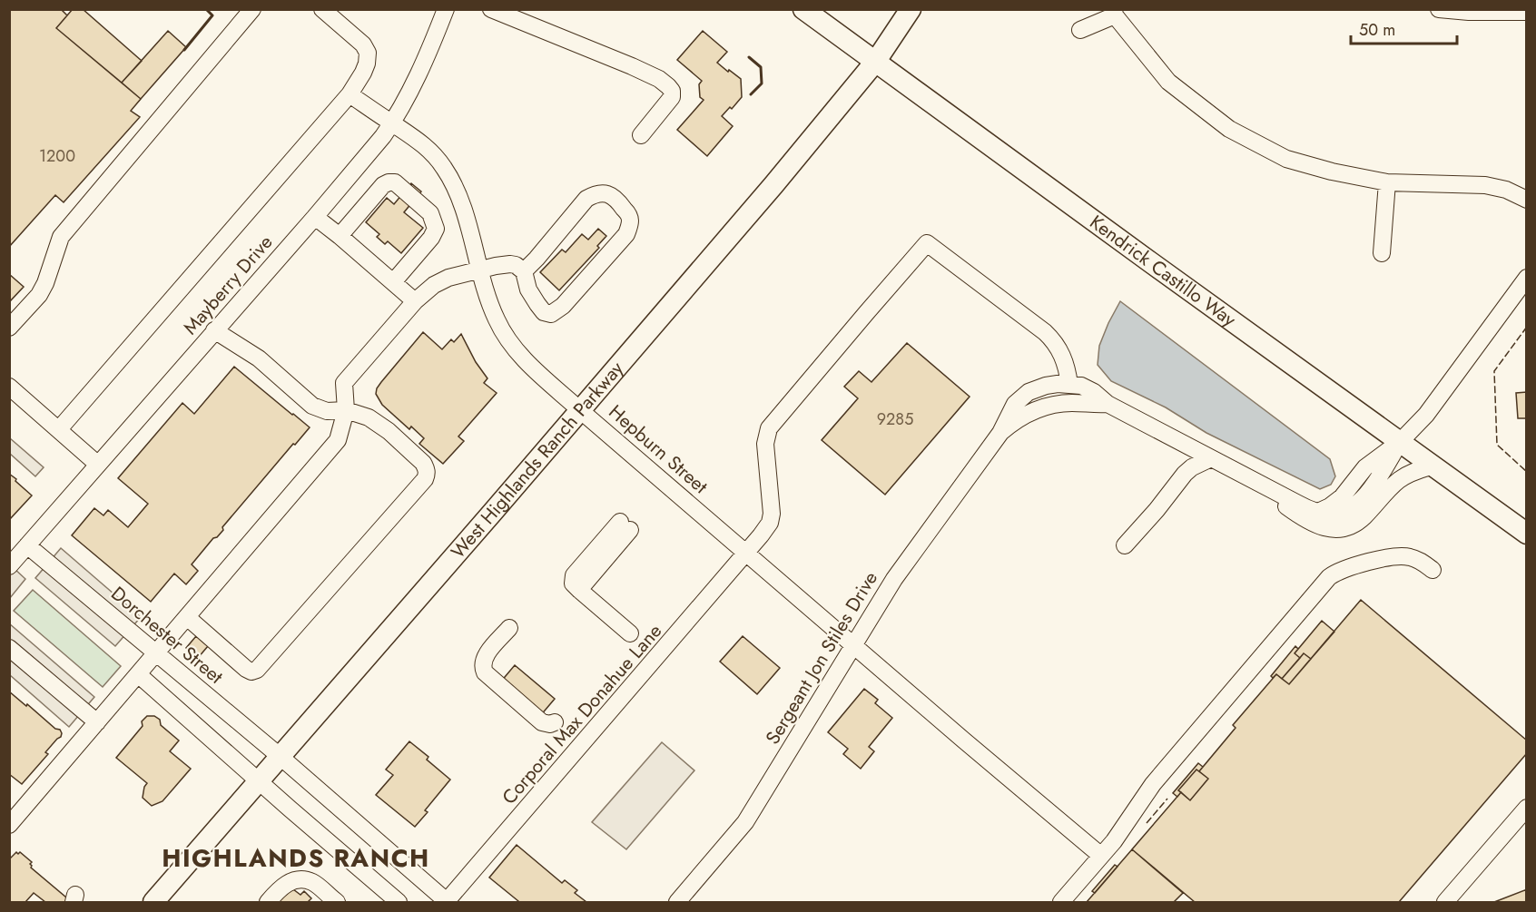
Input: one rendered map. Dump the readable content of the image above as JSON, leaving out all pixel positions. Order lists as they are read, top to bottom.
{
  "streets": {
    "main road": ["Kendrick Castillo Way", "West Highlands Ranch Parkway"],
    "street": [
      "Mayberry Drive",
      "Hepburn Street",
      "Dorchester Street",
      "Sergeant Jon Stiles Drive",
      "Corporal Max Donahue Lane"
    ]
  },
  "crossings": [
    ["Kendrick Castillo Way", "West Highlands Ranch Parkway"],
    ["Kendrick Castillo Way", "Sergeant Jon Stiles Drive"],
    ["Mayberry Drive", "Hepburn Street"],
    ["Mayberry Drive", "Dorchester Street"],
    ["Hepburn Street", "West Highlands Ranch Parkway"],
    ["Hepburn Street", "Sergeant Jon Stiles Drive"],
    ["Hepburn Street", "Corporal Max Donahue Lane"],
    ["West Highlands Ranch Parkway", "Dorchester Street"],
    ["Dorchester Street", "Corporal Max Donahue Lane"],
    ["Sergeant Jon Stiles Drive", "Corporal Max Donahue Lane"]
  ],
  "districts": ["HIGHLANDS RANCH"],
  "house_numbers": ["1200", "9285"],
  "scale_bar": "50 m"
}
